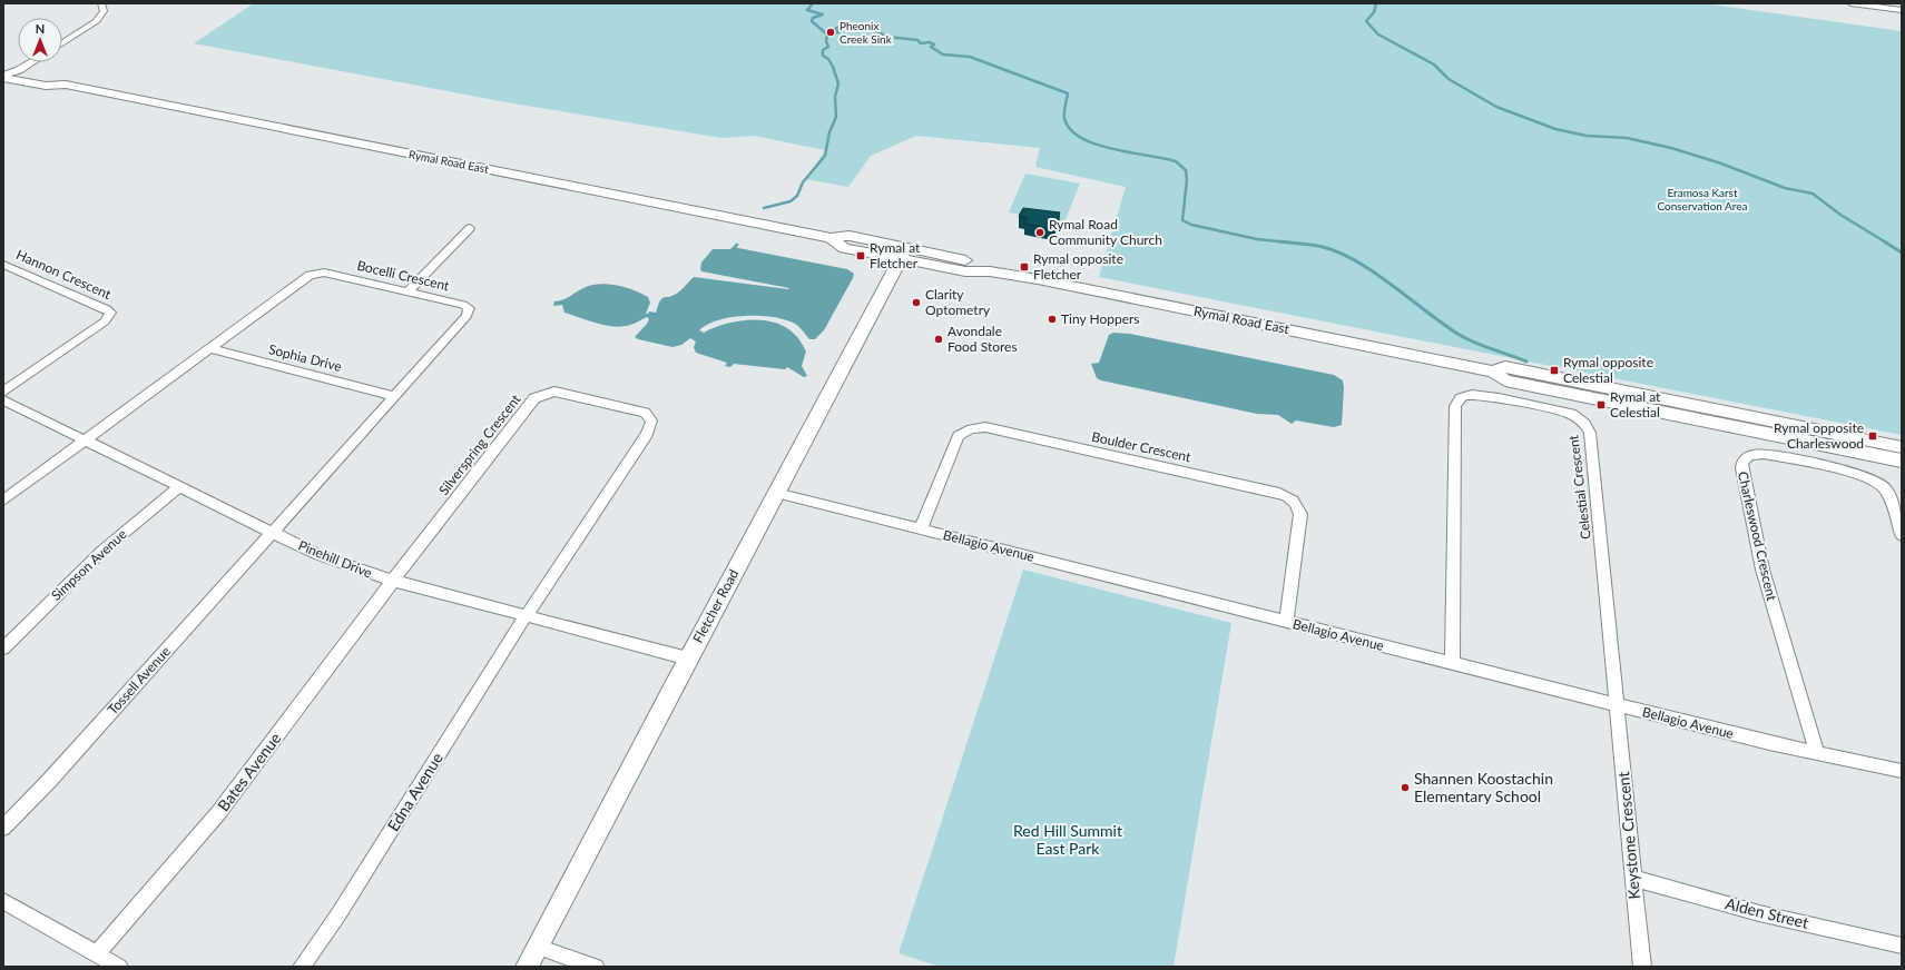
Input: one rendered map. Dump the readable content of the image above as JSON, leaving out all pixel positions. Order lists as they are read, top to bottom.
{
  "streets": {
    "main road": ["Rymal Road East", "Fletcher Road"],
    "street": [
      "Hannon Crescent",
      "Bocelli Crescent",
      "Sophia Drive",
      "Silverspring Crescent",
      "Boulder Crescent",
      "Celestial Crescent",
      "Charleswood Crescent",
      "Bellagio Avenue",
      "Pinehill Drive",
      "Simpson Avenue",
      "Tossell Avenue",
      "Bates Avenue",
      "Edna Avenue",
      "Keystone Crescent",
      "Alden Street"
    ]
  },
  "crossings": [
    ["Rymal Road East", "Fletcher Road"],
    ["Bocelli Crescent", "Sophia Drive"],
    ["Bocelli Crescent", "Pinehill Drive"],
    ["Bocelli Crescent", "Tossell Avenue"],
    ["Silverspring Crescent", "Pinehill Drive"],
    ["Silverspring Crescent", "Bates Avenue"],
    ["Silverspring Crescent", "Edna Avenue"],
    ["Boulder Crescent", "Bellagio Avenue"],
    ["Celestial Crescent", "Bellagio Avenue"],
    ["Celestial Crescent", "Keystone Crescent"],
    ["Charleswood Crescent", "Bellagio Avenue"],
    ["Bellagio Avenue", "Fletcher Road"],
    ["Bellagio Avenue", "Keystone Crescent"],
    ["Pinehill Drive", "Simpson Avenue"],
    ["Pinehill Drive", "Fletcher Road"],
    ["Pinehill Drive", "Tossell Avenue"],
    ["Pinehill Drive", "Bates Avenue"],
    ["Pinehill Drive", "Edna Avenue"],
    ["Keystone Crescent", "Alden Street"]
  ],
  "parks": ["Eramosa Karst Conservation Area", "Red Hill Summit East Park"],
  "places": {
    "other": [
      "Pheonix Creek Sink",
      "Rymal Road Community Church",
      "Clarity Optometry",
      "Tiny Hoppers",
      "Avondale Food Stores",
      "Shannen Koostachin Elementary School"
    ],
    "transit": [
      "Rymal at Fletcher",
      "Rymal opposite Fletcher",
      "Rymal opposite Celestial",
      "Rymal at Celestial",
      "Rymal opposite Charleswood"
    ]
  },
  "north": "top"
}
